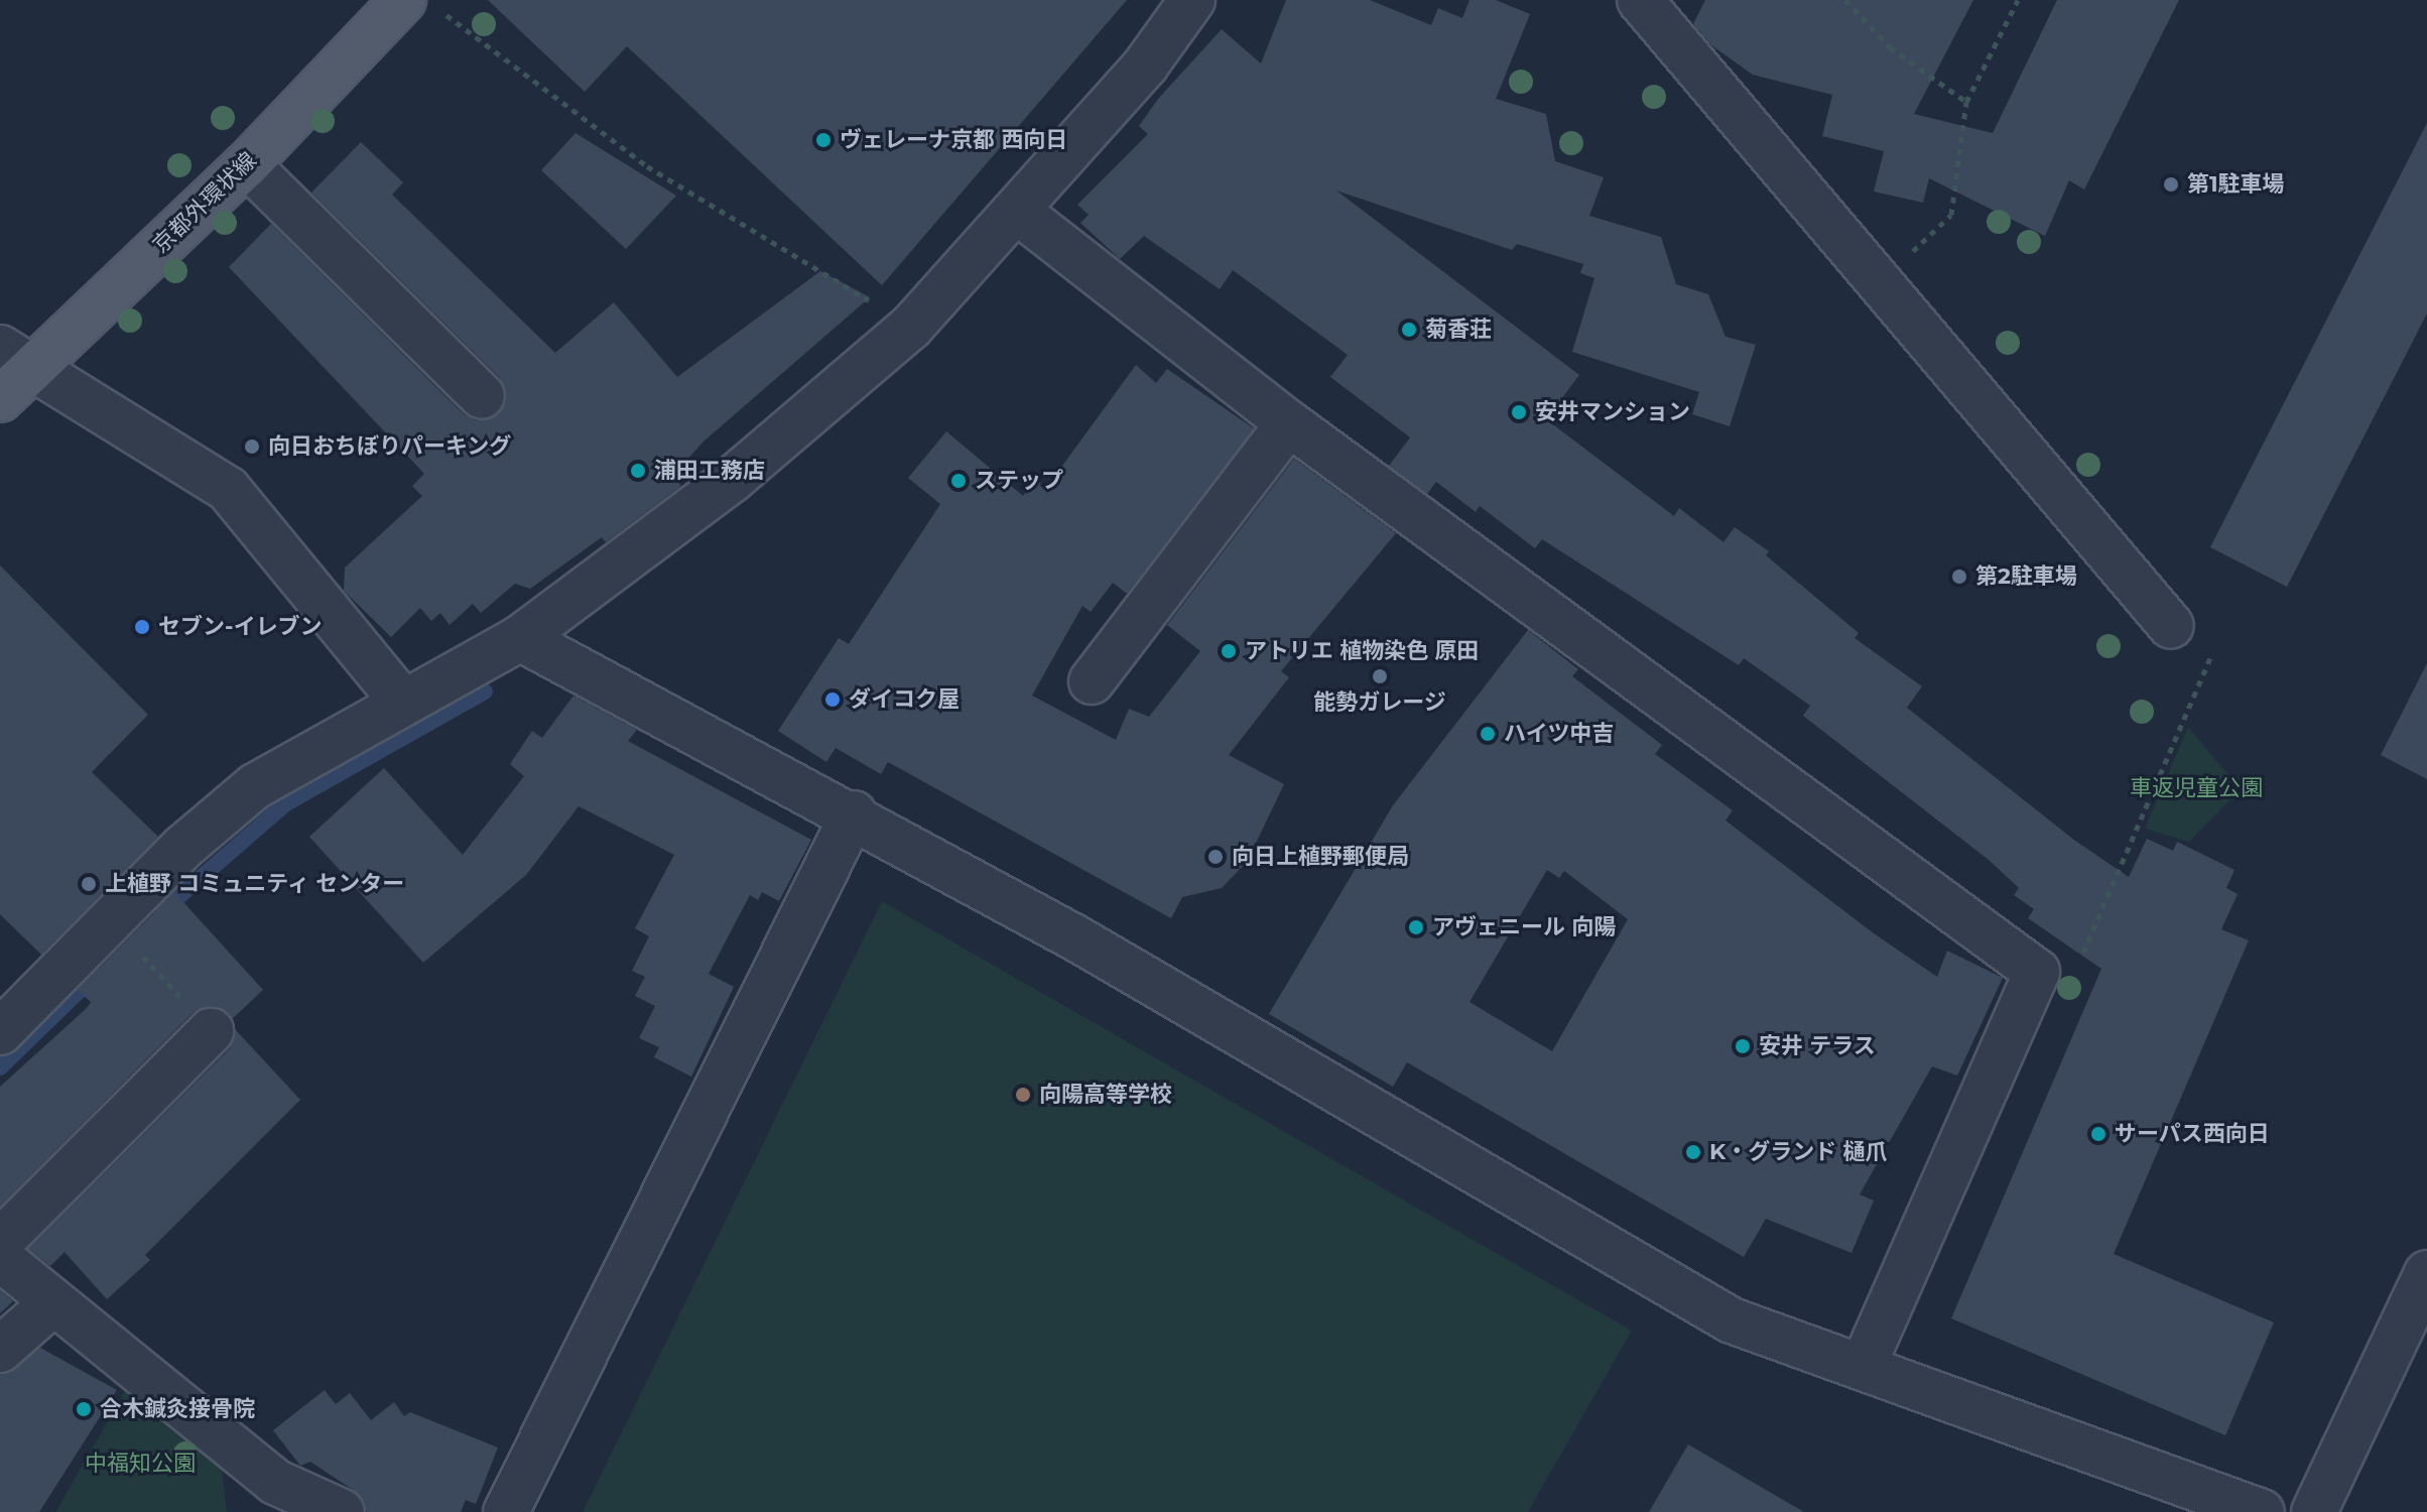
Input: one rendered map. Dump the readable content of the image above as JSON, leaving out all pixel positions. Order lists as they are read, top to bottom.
{
  "streets": {
    "main road": ["京都外環状線"]
  },
  "parks": ["車返児童公園", "中福知公園"],
  "places": [
    "ヴェレーナ京都 西向日",
    "第1駐車場",
    "菊香荘",
    "安井マンション",
    "向日おちぼりパーキング",
    "浦田工務店",
    "ステップ",
    "第2駐車場",
    "セブン-イレブン",
    "アトリエ 植物染色 原田",
    "能勢ガレージ",
    "ダイコク屋",
    "ハイツ中吉",
    "向日上植野郵便局",
    "上植野 コミュニティ センター",
    "アヴェニール 向陽",
    "安井 テラス",
    "向陽高等学校",
    "サーパス西向日",
    "K・グランド 樋爪",
    "合木鍼灸接骨院"
  ]
}
